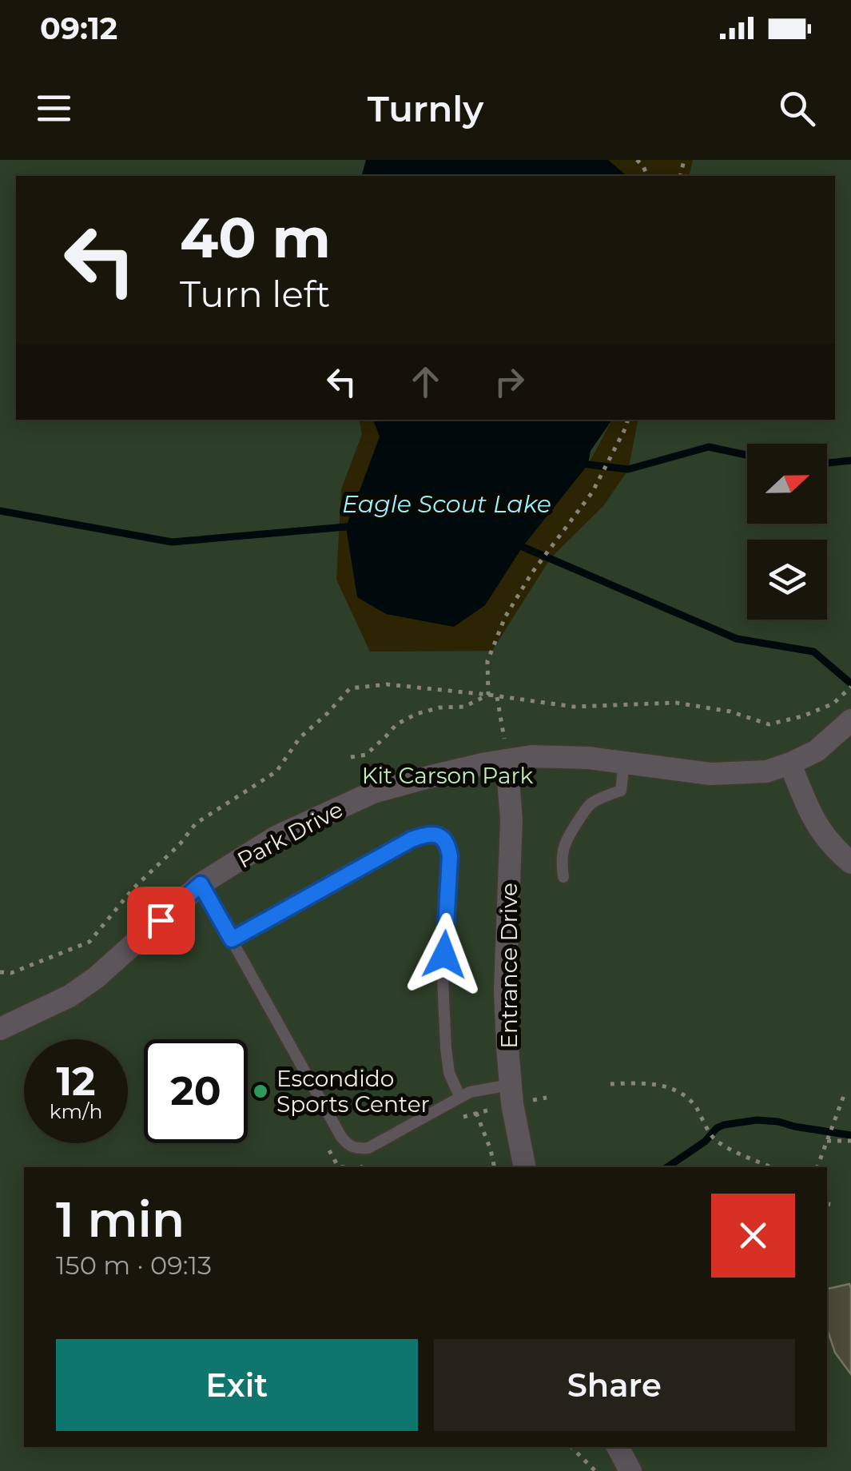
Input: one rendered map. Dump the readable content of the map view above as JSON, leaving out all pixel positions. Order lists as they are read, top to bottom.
{
  "streets": {
    "street": ["Park Drive", "Entrance Drive"]
  },
  "crossings": [
    ["Park Drive", "Entrance Drive"]
  ],
  "water": ["Eagle Scout Lake"],
  "parks": ["Kit Carson Park"],
  "places": ["Escondido Sports Center"],
  "north": "right",
  "page": {
    "status": "09:12",
    "header": "Turnly",
    "turn": ["40 m", "Turn left"],
    "speed": "12 km/h",
    "limit": "20",
    "heading": ["1 min", "150 m · 09:13"],
    "buttons": ["Exit", "Share"]
  }
}
